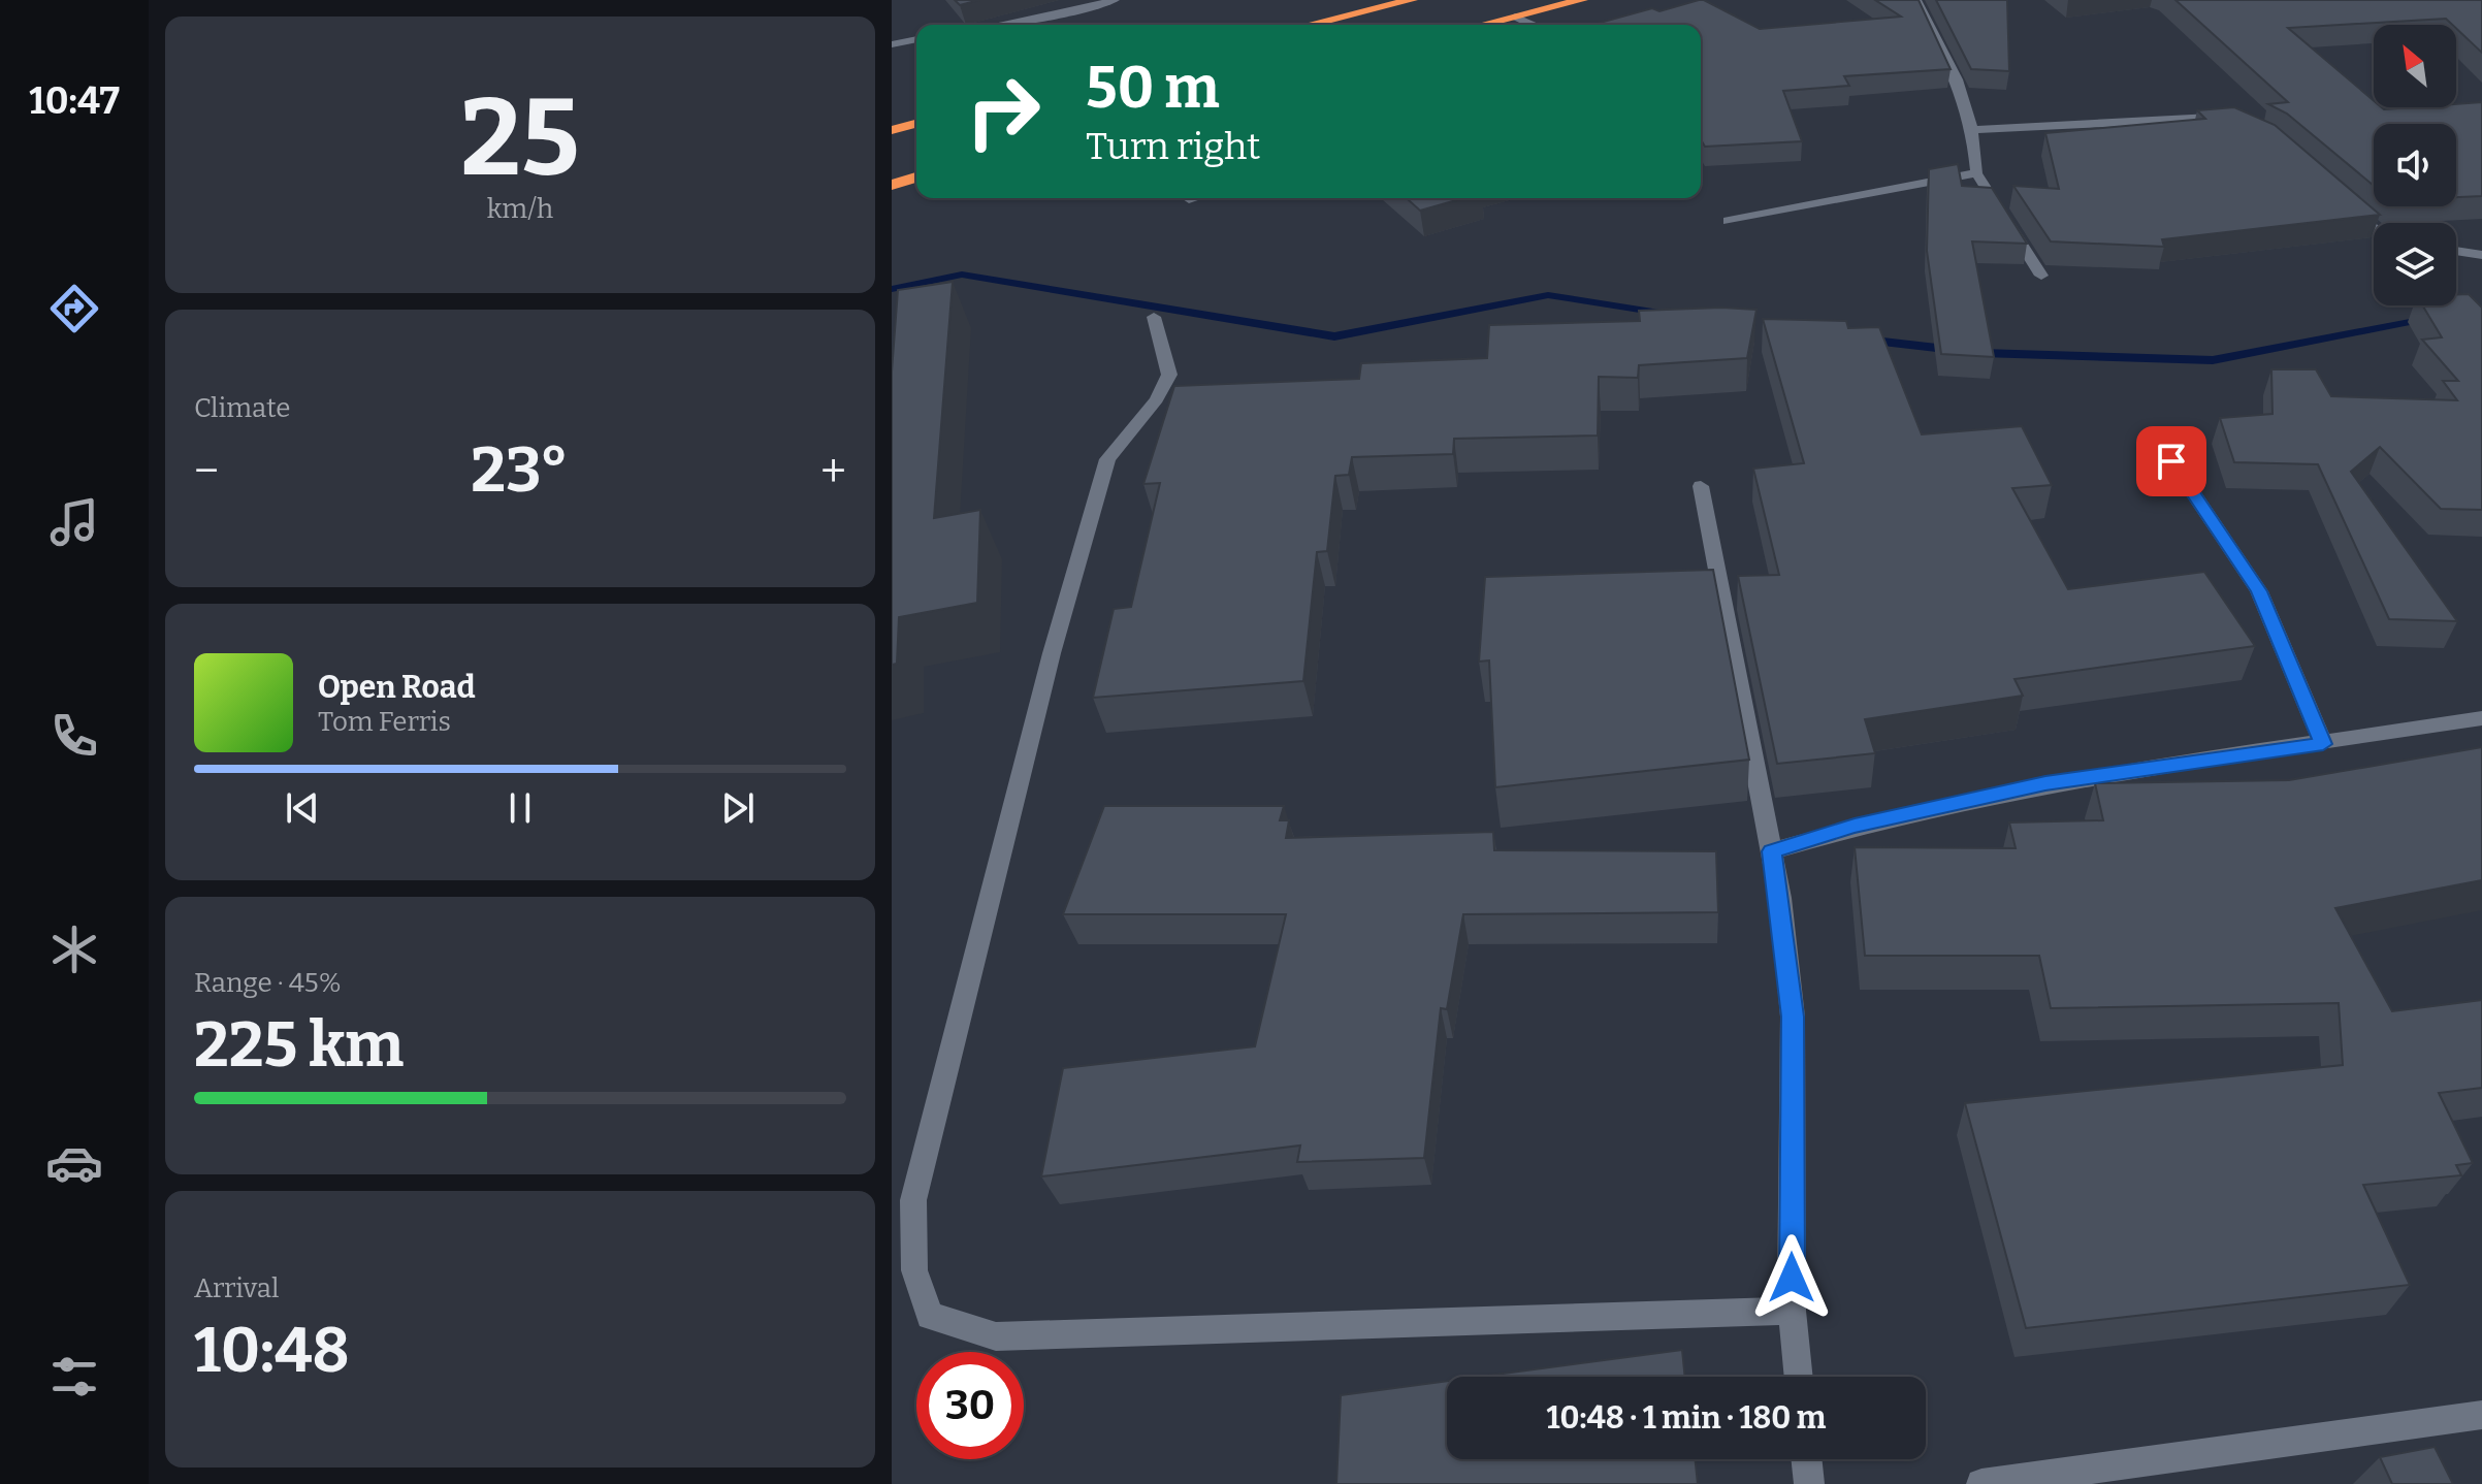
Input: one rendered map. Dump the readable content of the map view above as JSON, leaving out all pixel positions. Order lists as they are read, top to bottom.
{
  "north": "top left",
  "page": {
    "tabs": "10:47",
    "tile": [
      ["25", "km/h"],
      "Climate",
      ["Range · 45%", "225 km"],
      ["Arrival", "10:48"]
    ],
    "turn": ["50 m", "Turn right"],
    "heat": ["−", "23°", "+"],
    "song": ["Open Road", "Tom Ferris"],
    "limit": "30",
    "trip": "10:48 · 1 min · 180 m"
  }
}
